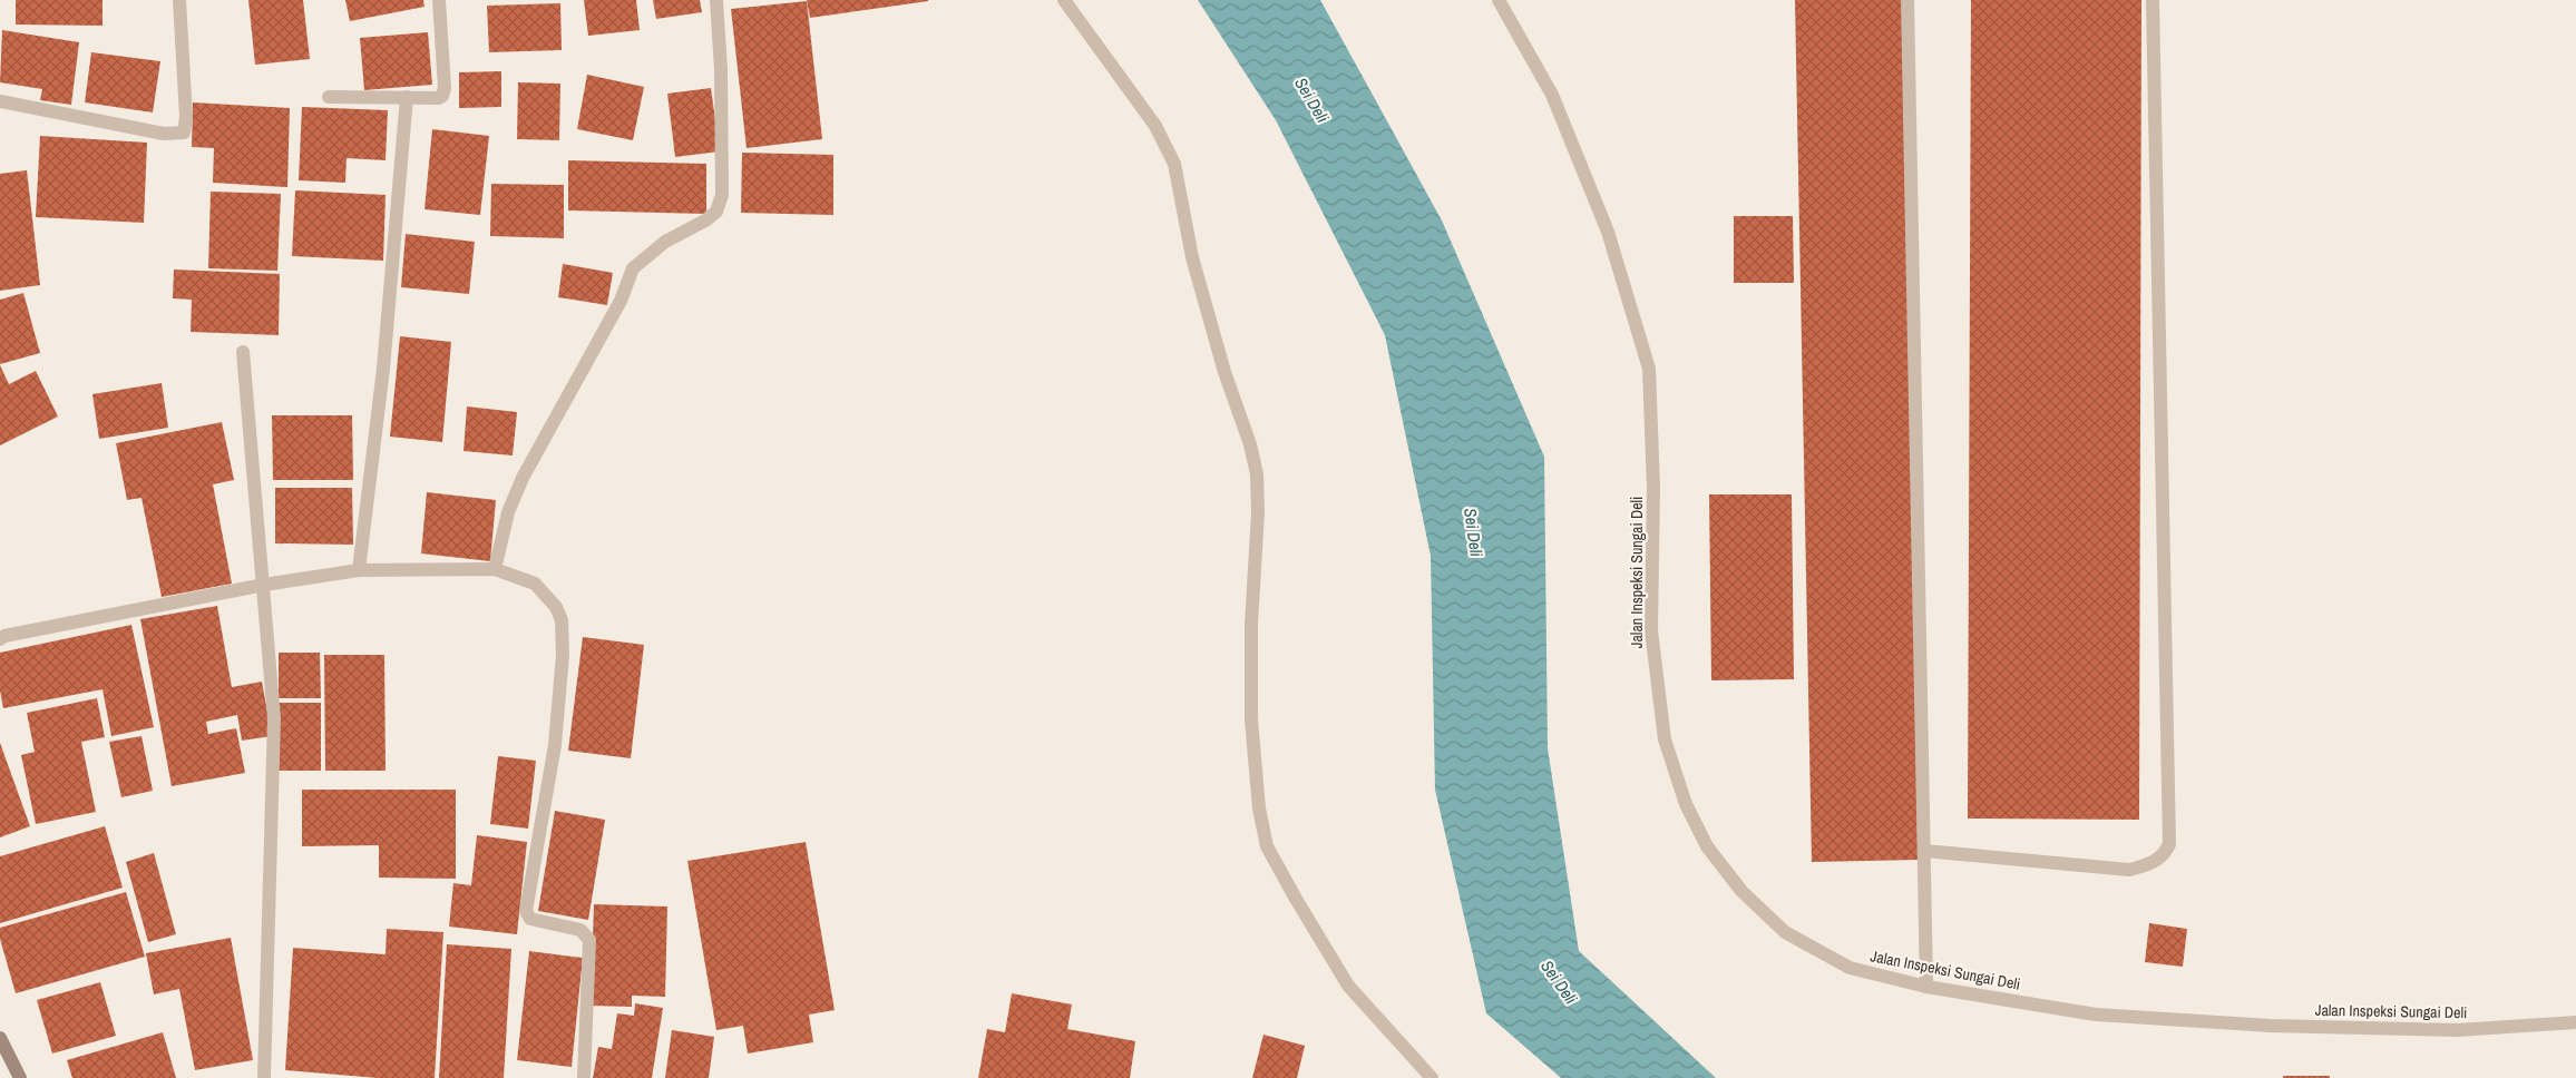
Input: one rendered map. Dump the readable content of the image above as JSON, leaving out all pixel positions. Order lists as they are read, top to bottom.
{
  "streets": {
    "street": ["Jalan Inspeksi Sungai Deli"]
  },
  "water": ["Sei Deli"]
}
